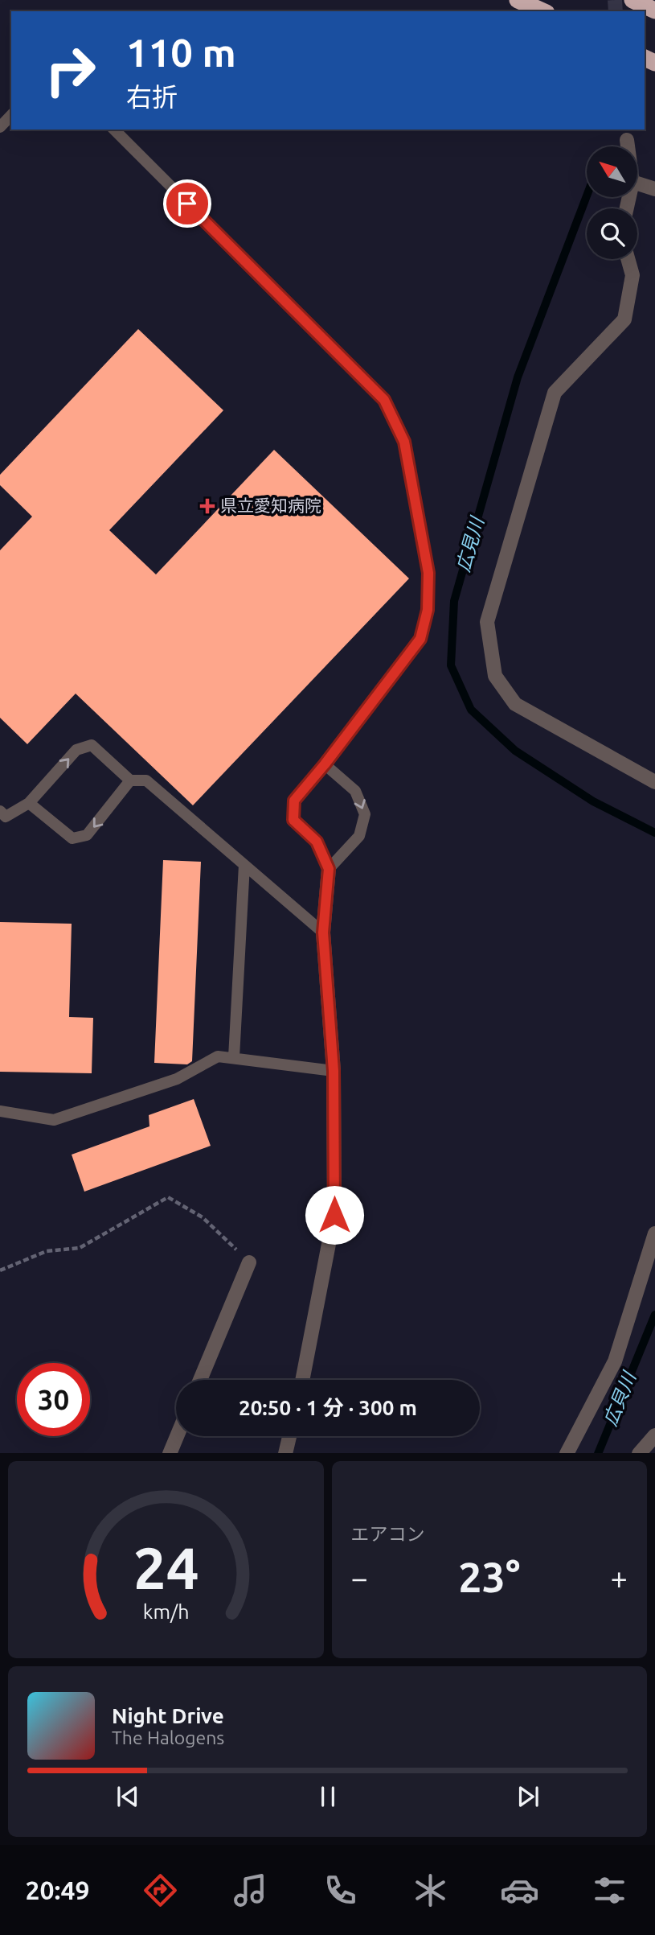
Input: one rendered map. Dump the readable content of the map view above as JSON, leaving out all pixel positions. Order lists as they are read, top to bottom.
{
  "water": ["広見川", "広貝川"],
  "places": {
    "health": ["県立愛知病院"]
  },
  "north": "top left",
  "page": {
    "turn": ["110 m", "右折"],
    "limit": "30",
    "trip": "20:50 · 1 分 · 300 m",
    "tile": "エアコン",
    "heat": ["−", "23°", "+"],
    "song": ["Night Drive", "The Halogens"],
    "tabs": "20:49",
    "gauge": ["24", "km/h"]
  }
}
